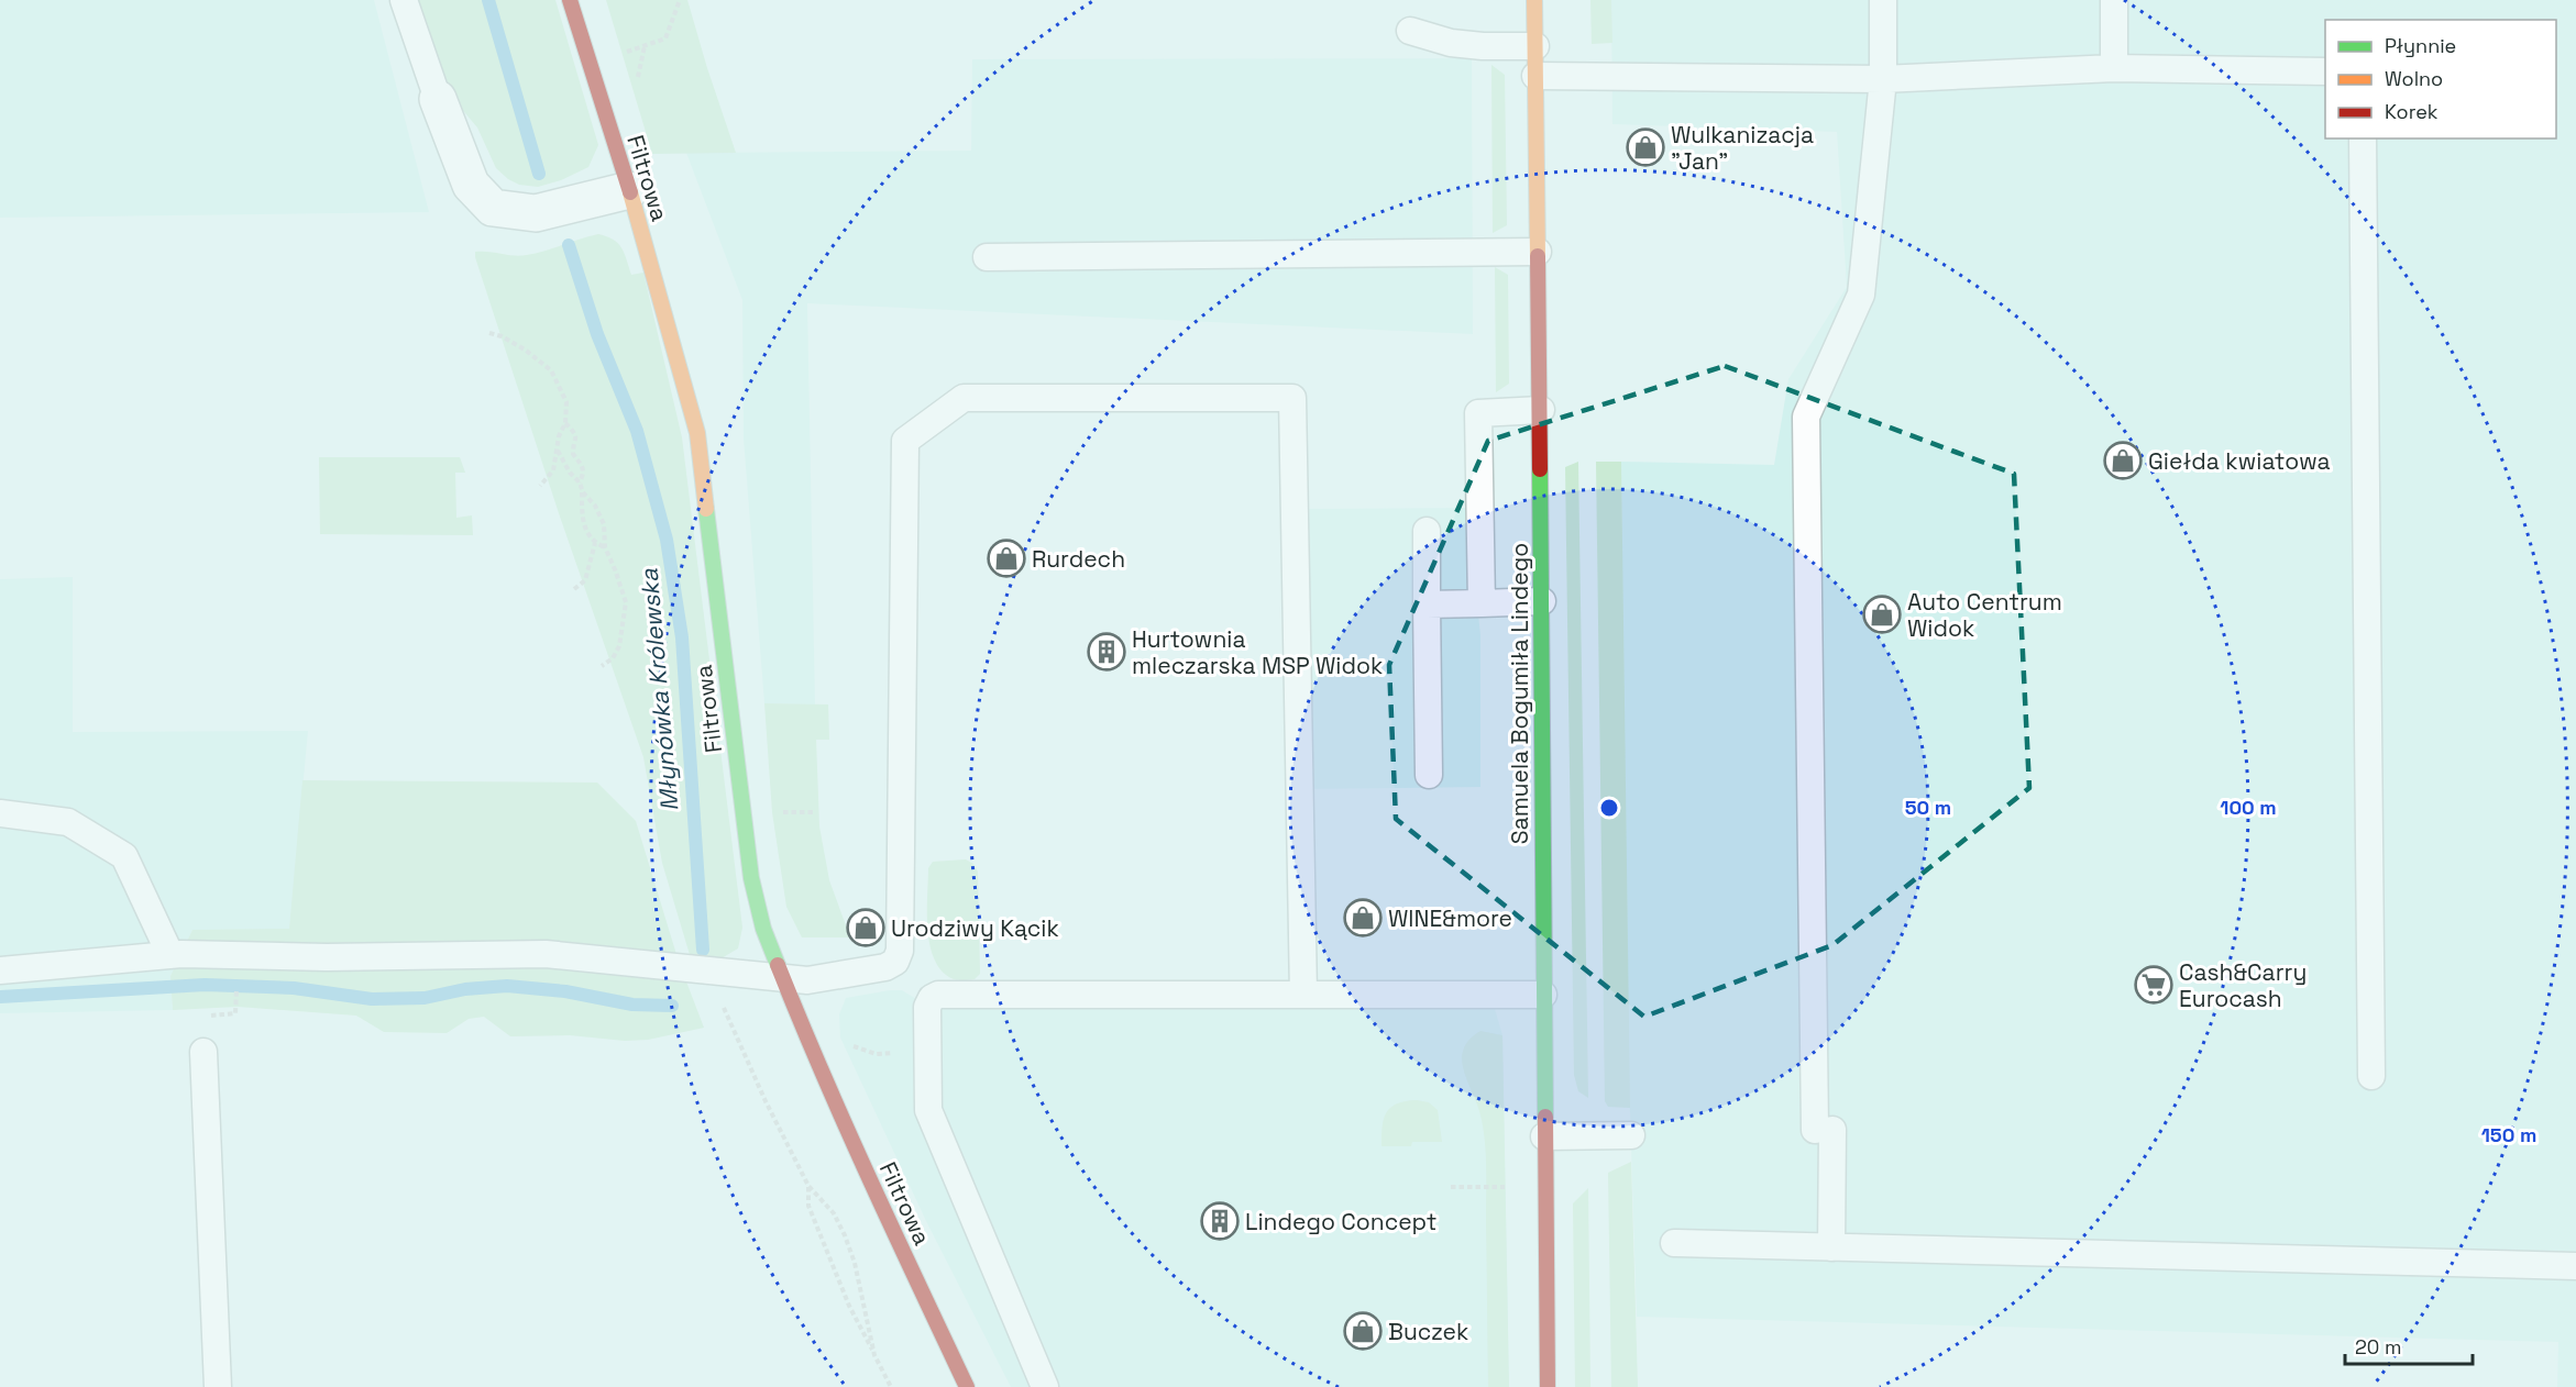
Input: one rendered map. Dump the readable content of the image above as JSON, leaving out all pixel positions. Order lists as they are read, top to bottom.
{
  "streets": {
    "street": ["Filtrowa", "Samuela Bogumiła Lindego"]
  },
  "water": ["Młynówka Królewska"],
  "places": {
    "shop": [
      "Wulkanizacja \"Jan\"",
      "Giełda kwiatowa",
      "Rurdech",
      "Auto Centrum Widok",
      "WINE&more",
      "Urodziwy Kącik",
      "Buczek"
    ],
    "building": ["Hurtownia mleczarska MSP Widok", "Lindego Concept"],
    "supermarket": ["Cash&Carry Eurocash"]
  },
  "legend": ["Płynnie", "Wolno", "Korek"],
  "scale_bar": "20 m",
  "rings": ["50 m", "100 m", "150 m"]
}
